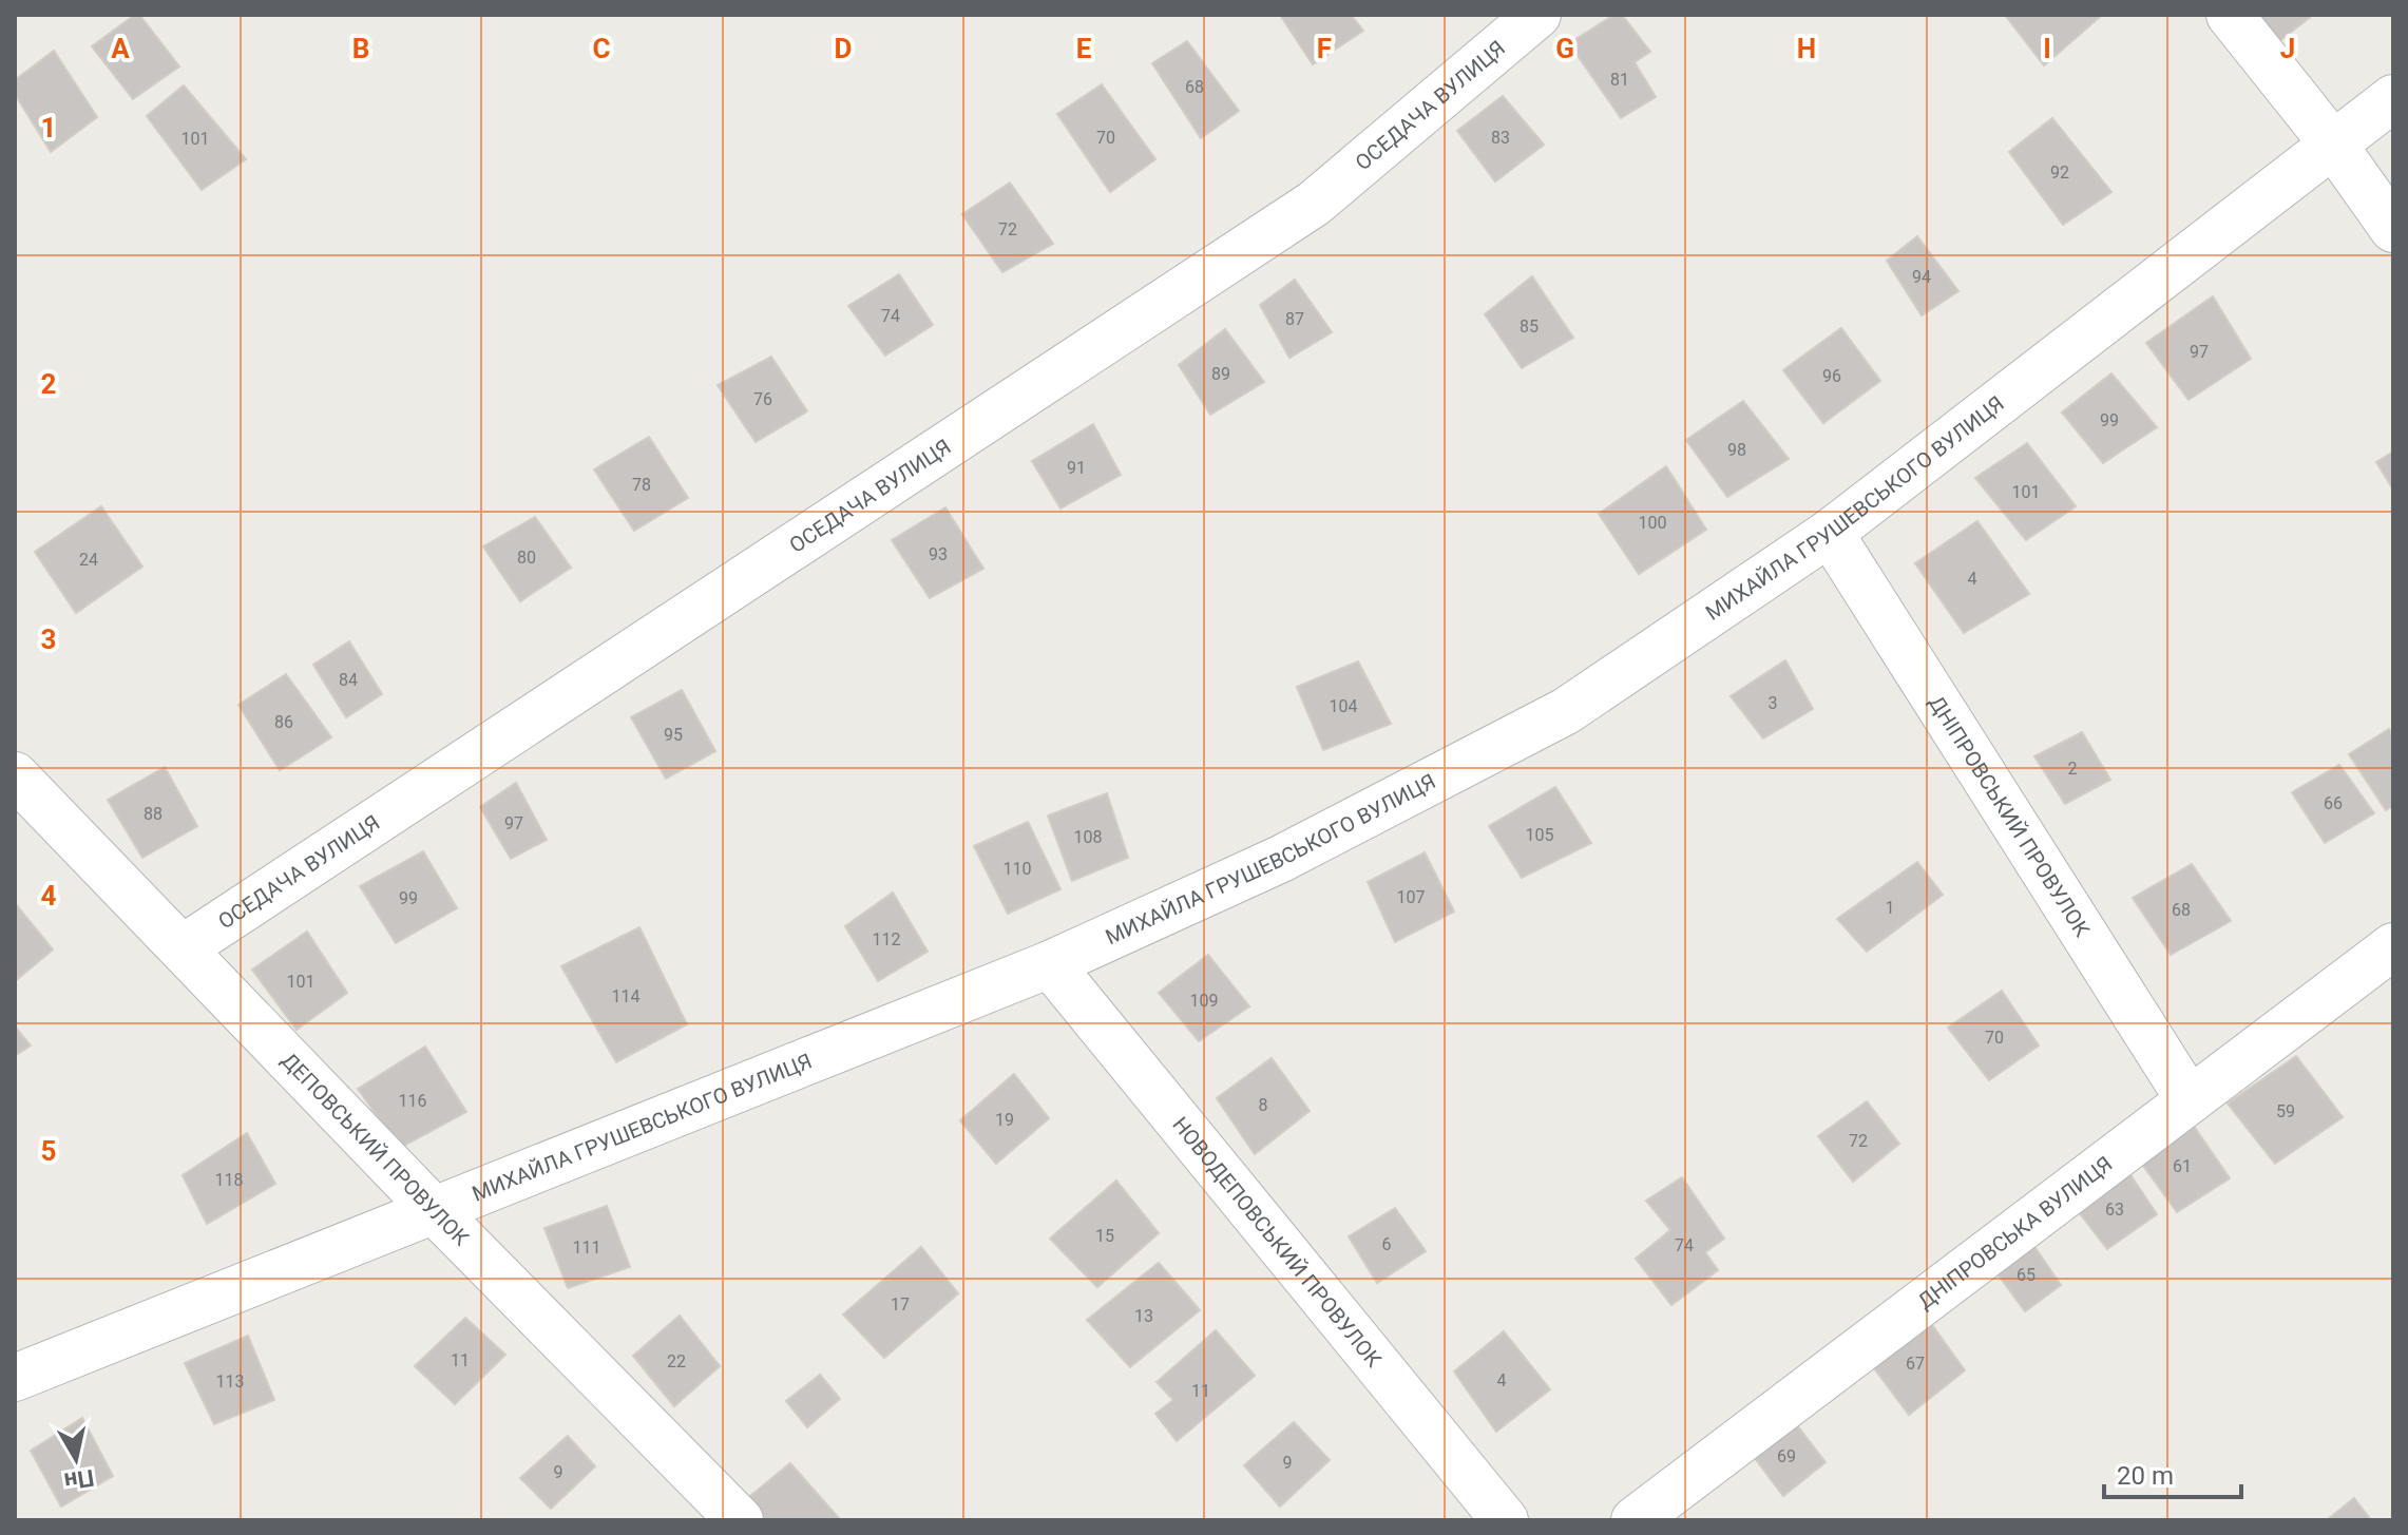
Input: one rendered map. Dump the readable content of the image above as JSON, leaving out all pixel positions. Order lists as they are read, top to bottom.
{
  "streets": {
    "street": [
      "ОСЕДАЧА ВУЛИЦЯ",
      "МИХАЙЛА ГРУШЕВСЬКОГО ВУЛИЦЯ",
      "ДНІПРОВСЬКИЙ ПРОВУЛОК",
      "ДЕПОВСЬКИЙ ПРОВУЛОК",
      "ДНІПРОВСЬКА ВУЛИЦЯ",
      "НОВОДЕПОВСЬКИЙ ПРОВУЛОК"
    ]
  },
  "crossings": [
    ["ОСЕДАЧА ВУЛИЦЯ", "ДЕПОВСЬКИЙ ПРОВУЛОК"],
    ["МИХАЙЛА ГРУШЕВСЬКОГО ВУЛИЦЯ", "ДНІПРОВСЬКИЙ ПРОВУЛОК"],
    ["МИХАЙЛА ГРУШЕВСЬКОГО ВУЛИЦЯ", "ДЕПОВСЬКИЙ ПРОВУЛОК"],
    ["МИХАЙЛА ГРУШЕВСЬКОГО ВУЛИЦЯ", "НОВОДЕПОВСЬКИЙ ПРОВУЛОК"],
    ["ДНІПРОВСЬКИЙ ПРОВУЛОК", "ДНІПРОВСЬКА ВУЛИЦЯ"]
  ],
  "house_numbers": [
    "81",
    "68",
    "70",
    "83",
    "101",
    "92",
    "72",
    "94",
    "74",
    "87",
    "85",
    "97",
    "89",
    "96",
    "76",
    "99",
    "98",
    "91",
    "78",
    "101",
    "100",
    "93",
    "80",
    "24",
    "4",
    "84",
    "3",
    "104",
    "86",
    "95",
    "2",
    "66",
    "88",
    "97",
    "105",
    "108",
    "110",
    "107",
    "99",
    "1",
    "68",
    "112",
    "101",
    "114",
    "109",
    "70",
    "116",
    "8",
    "59",
    "19",
    "72",
    "61",
    "118",
    "63",
    "15",
    "6",
    "74",
    "111",
    "65",
    "17",
    "13",
    "11",
    "22",
    "67",
    "4",
    "113",
    "11",
    "69",
    "9",
    "9"
  ],
  "scale_bar": "20 m",
  "north": "bottom",
  "grid": {
    "columns": [
      "A",
      "B",
      "C",
      "D",
      "E",
      "F",
      "G",
      "H",
      "I",
      "J"
    ],
    "rows": [
      "1",
      "2",
      "3",
      "4",
      "5"
    ]
  }
}
